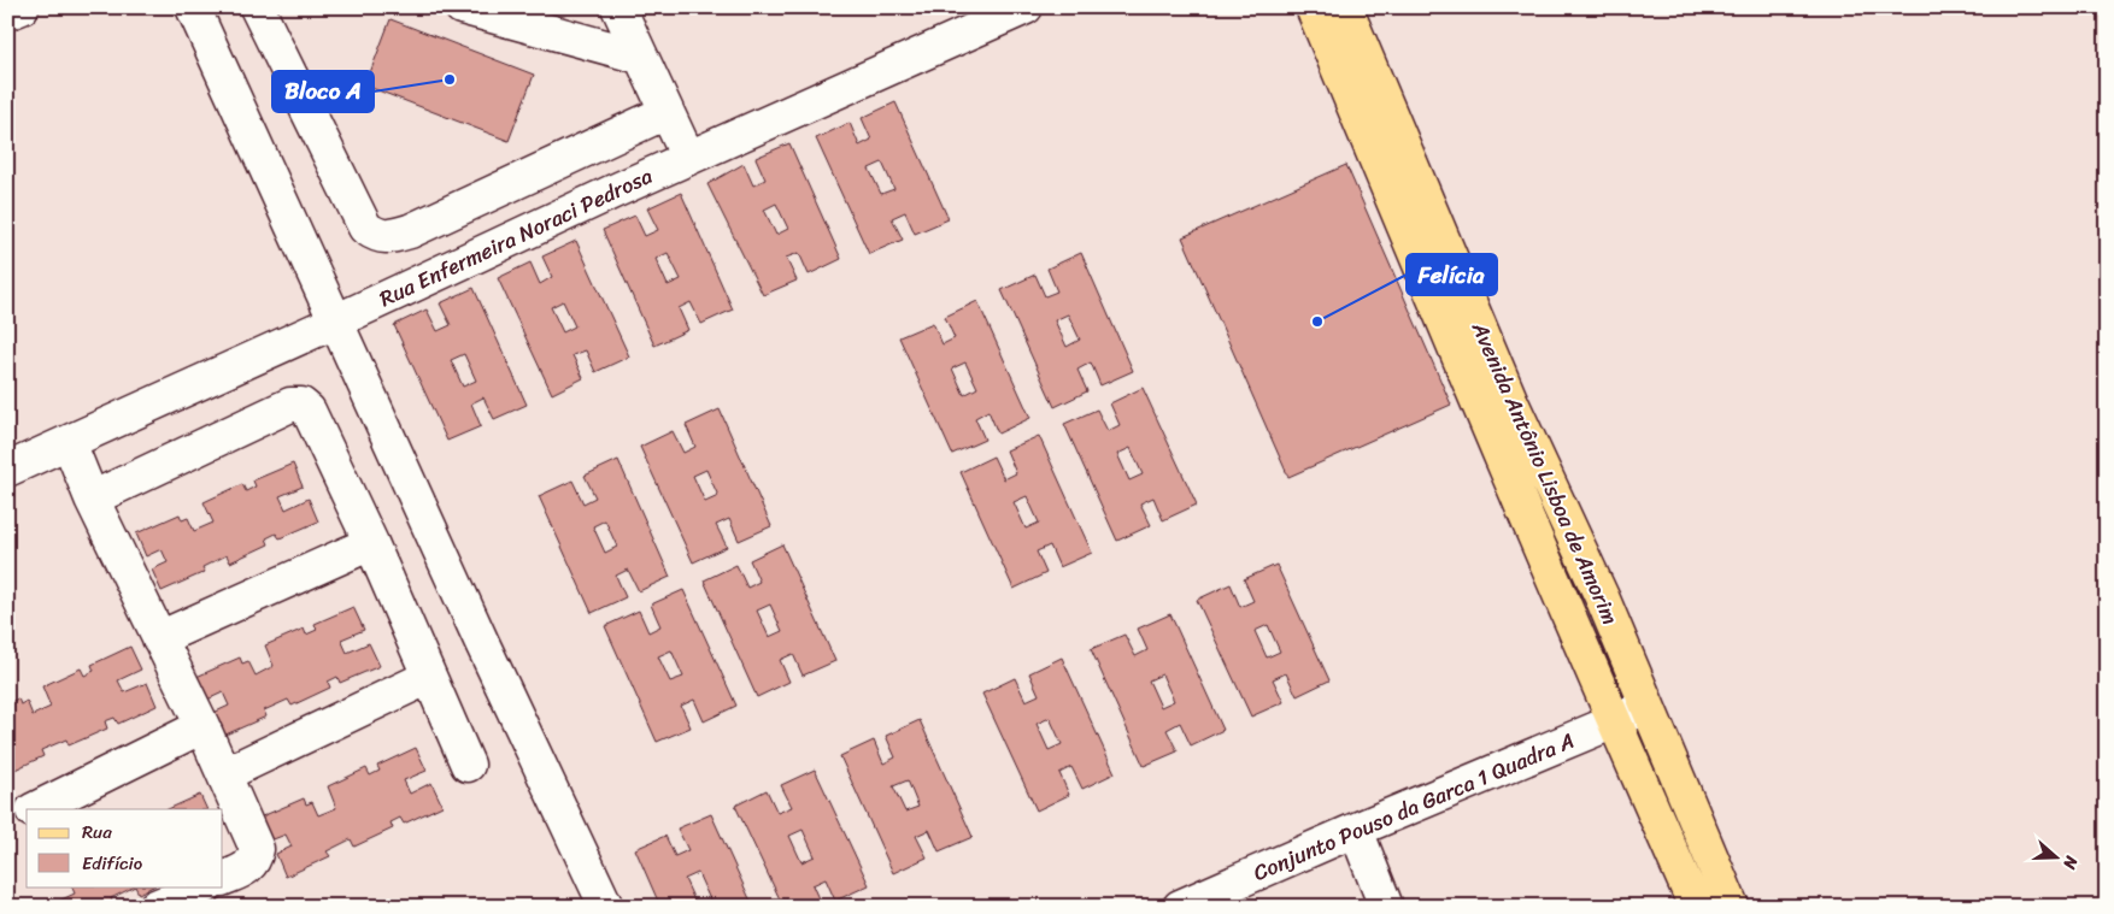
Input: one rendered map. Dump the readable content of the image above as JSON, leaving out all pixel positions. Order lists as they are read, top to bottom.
{
  "streets": {
    "main road": ["Avenida Antônio Lisboa de Amorim"],
    "street": ["Rua Enfermeira Noraci Pedrosa", "Conjunto Pouso da Garca 1 Quadra A"]
  },
  "crossings": [
    ["Avenida Antônio Lisboa de Amorim", "Conjunto Pouso da Garca 1 Quadra A"]
  ],
  "places": ["Bloco A", "Felícia"],
  "legend": ["Rua", "Edifício"],
  "north": "right"
}
